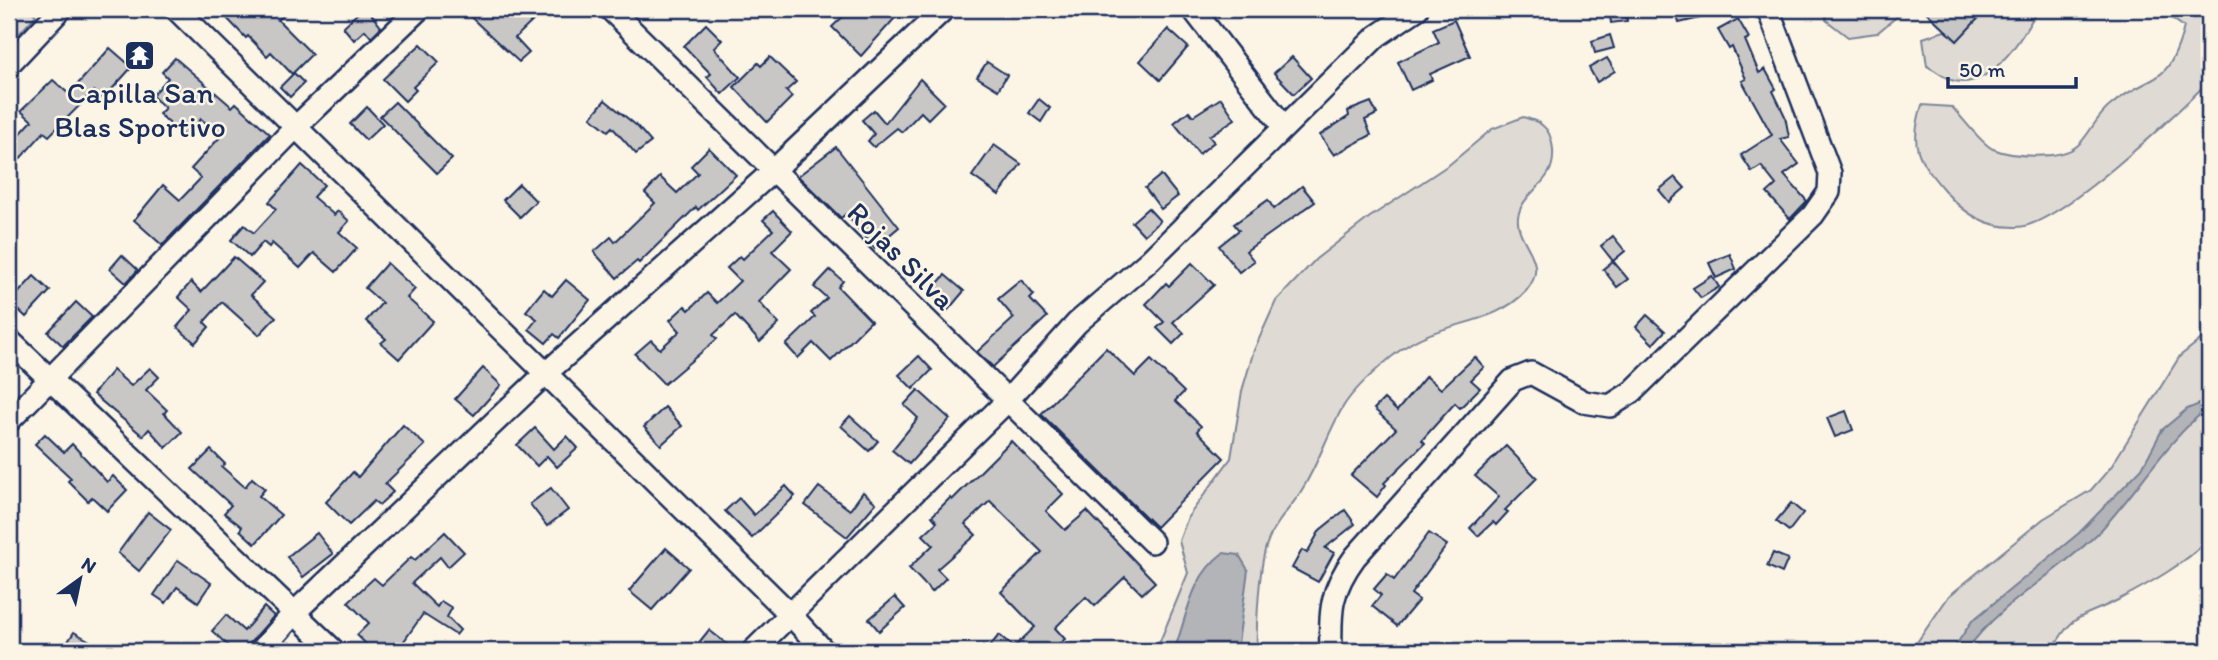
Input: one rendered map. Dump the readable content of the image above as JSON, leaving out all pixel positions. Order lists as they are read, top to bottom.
{
  "streets": {
    "street": ["Rojas Silva"]
  },
  "places": {
    "temple": ["Capilla San Blas Sportivo"]
  },
  "scale_bar": "50 m",
  "north": "top right"
}
